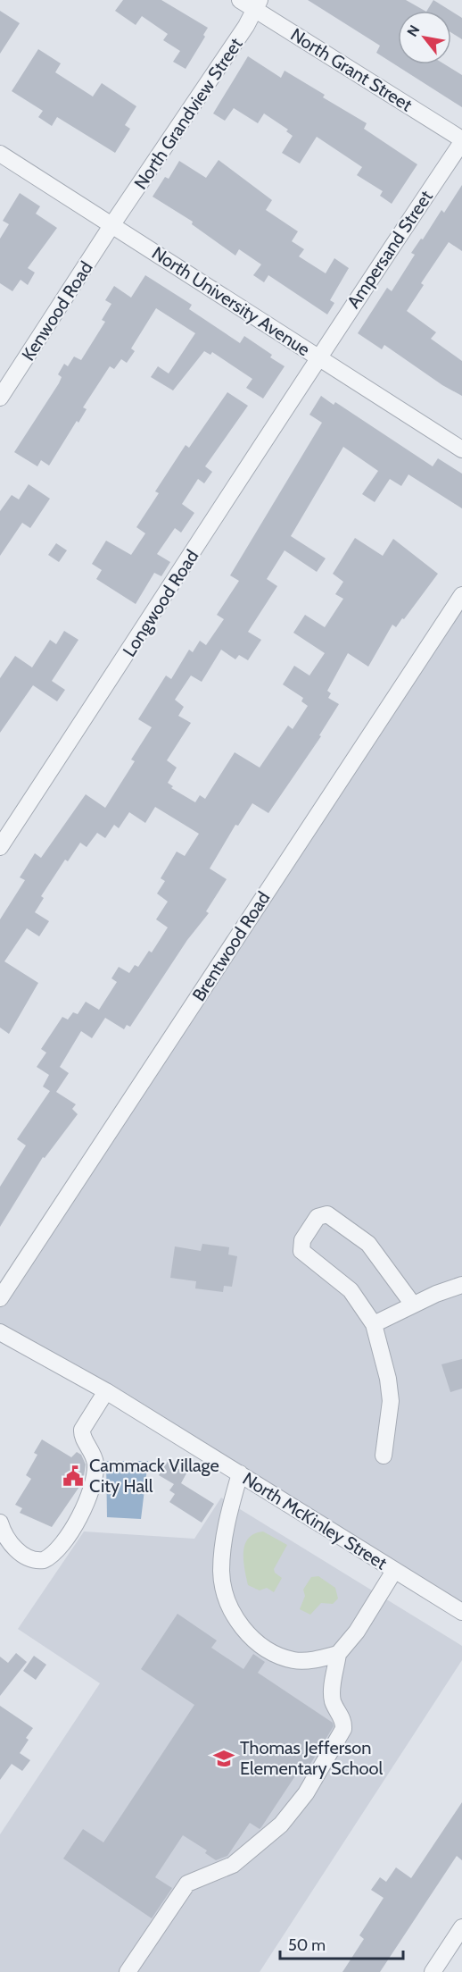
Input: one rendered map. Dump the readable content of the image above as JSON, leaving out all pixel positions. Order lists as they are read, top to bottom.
{
  "streets": {
    "street": [
      "North Grant Street",
      "North Grandview Street",
      "Ampersand Street",
      "North University Avenue",
      "Kenwood Road",
      "Longwood Road",
      "Brentwood Road",
      "North McKinley Street"
    ]
  },
  "crossings": [
    ["North Grant Street", "North Grandview Street"],
    ["North Grant Street", "Ampersand Street"],
    ["North Grandview Street", "North University Avenue"],
    ["North Grandview Street", "Kenwood Road"],
    ["Ampersand Street", "North University Avenue"],
    ["Ampersand Street", "Longwood Road"],
    ["North University Avenue", "Kenwood Road"],
    ["North University Avenue", "Longwood Road"]
  ],
  "places": {
    "public building": ["Cammack Village City Hall"],
    "school or university": ["Thomas Jefferson Elementary School"]
  },
  "scale_bar": "50 m",
  "north": "top left"
}
